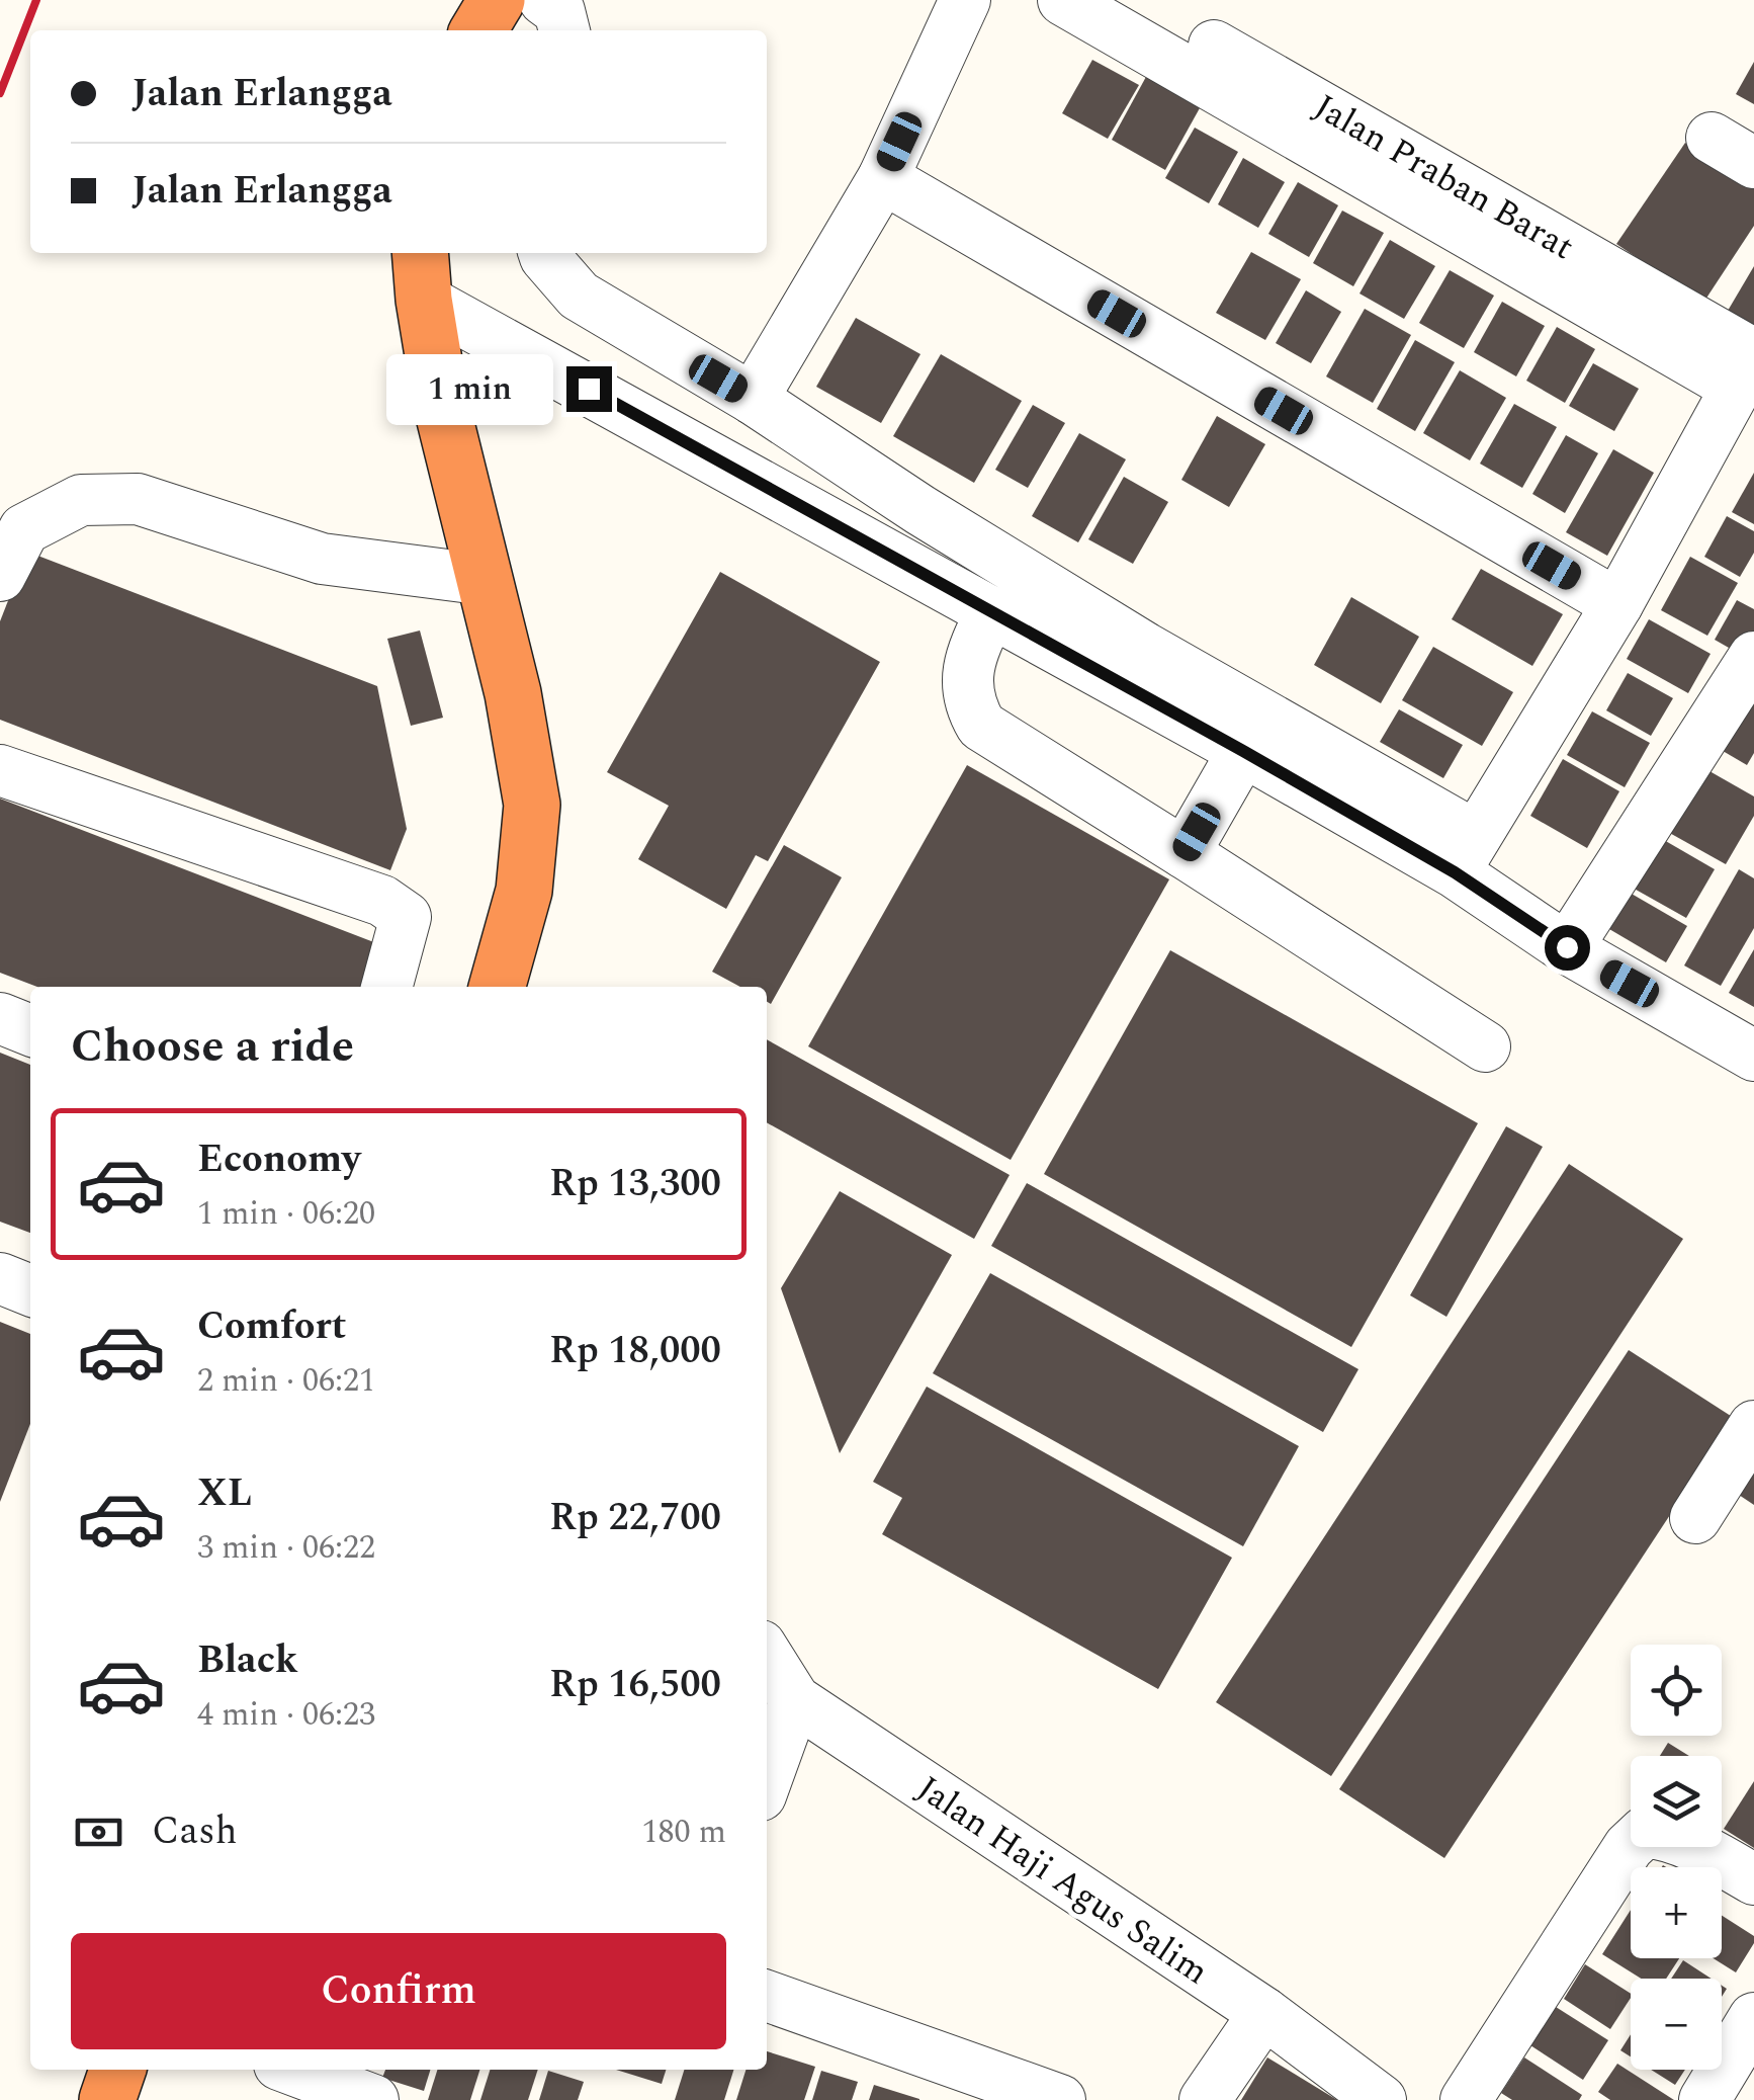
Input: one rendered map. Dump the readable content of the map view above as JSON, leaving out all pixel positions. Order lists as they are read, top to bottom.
{
  "streets": {
    "street": ["Jalan Praban Barat", "Jalan Haji Agus Salim"]
  },
  "page": {
    "banner": ["Jalan Erlangga", "Jalan Erlangga"],
    "bubble": "1 min",
    "heading": "Choose a ride",
    "list": [
      {
        "name": "Economy",
        "note": "1 min · 06:20",
        "value": "Rp 13,300"
      },
      {
        "name": "Comfort",
        "note": "2 min · 06:21",
        "value": "Rp 18,000"
      },
      {
        "name": "XL",
        "note": "3 min · 06:22",
        "value": "Rp 22,700"
      },
      {
        "name": "Black",
        "note": "4 min · 06:23",
        "value": "Rp 16,500"
      }
    ],
    "map_buttons": ["+", "−"],
    "pay": ["Cash", "180 m"],
    "buttons": "Confirm"
  }
}
